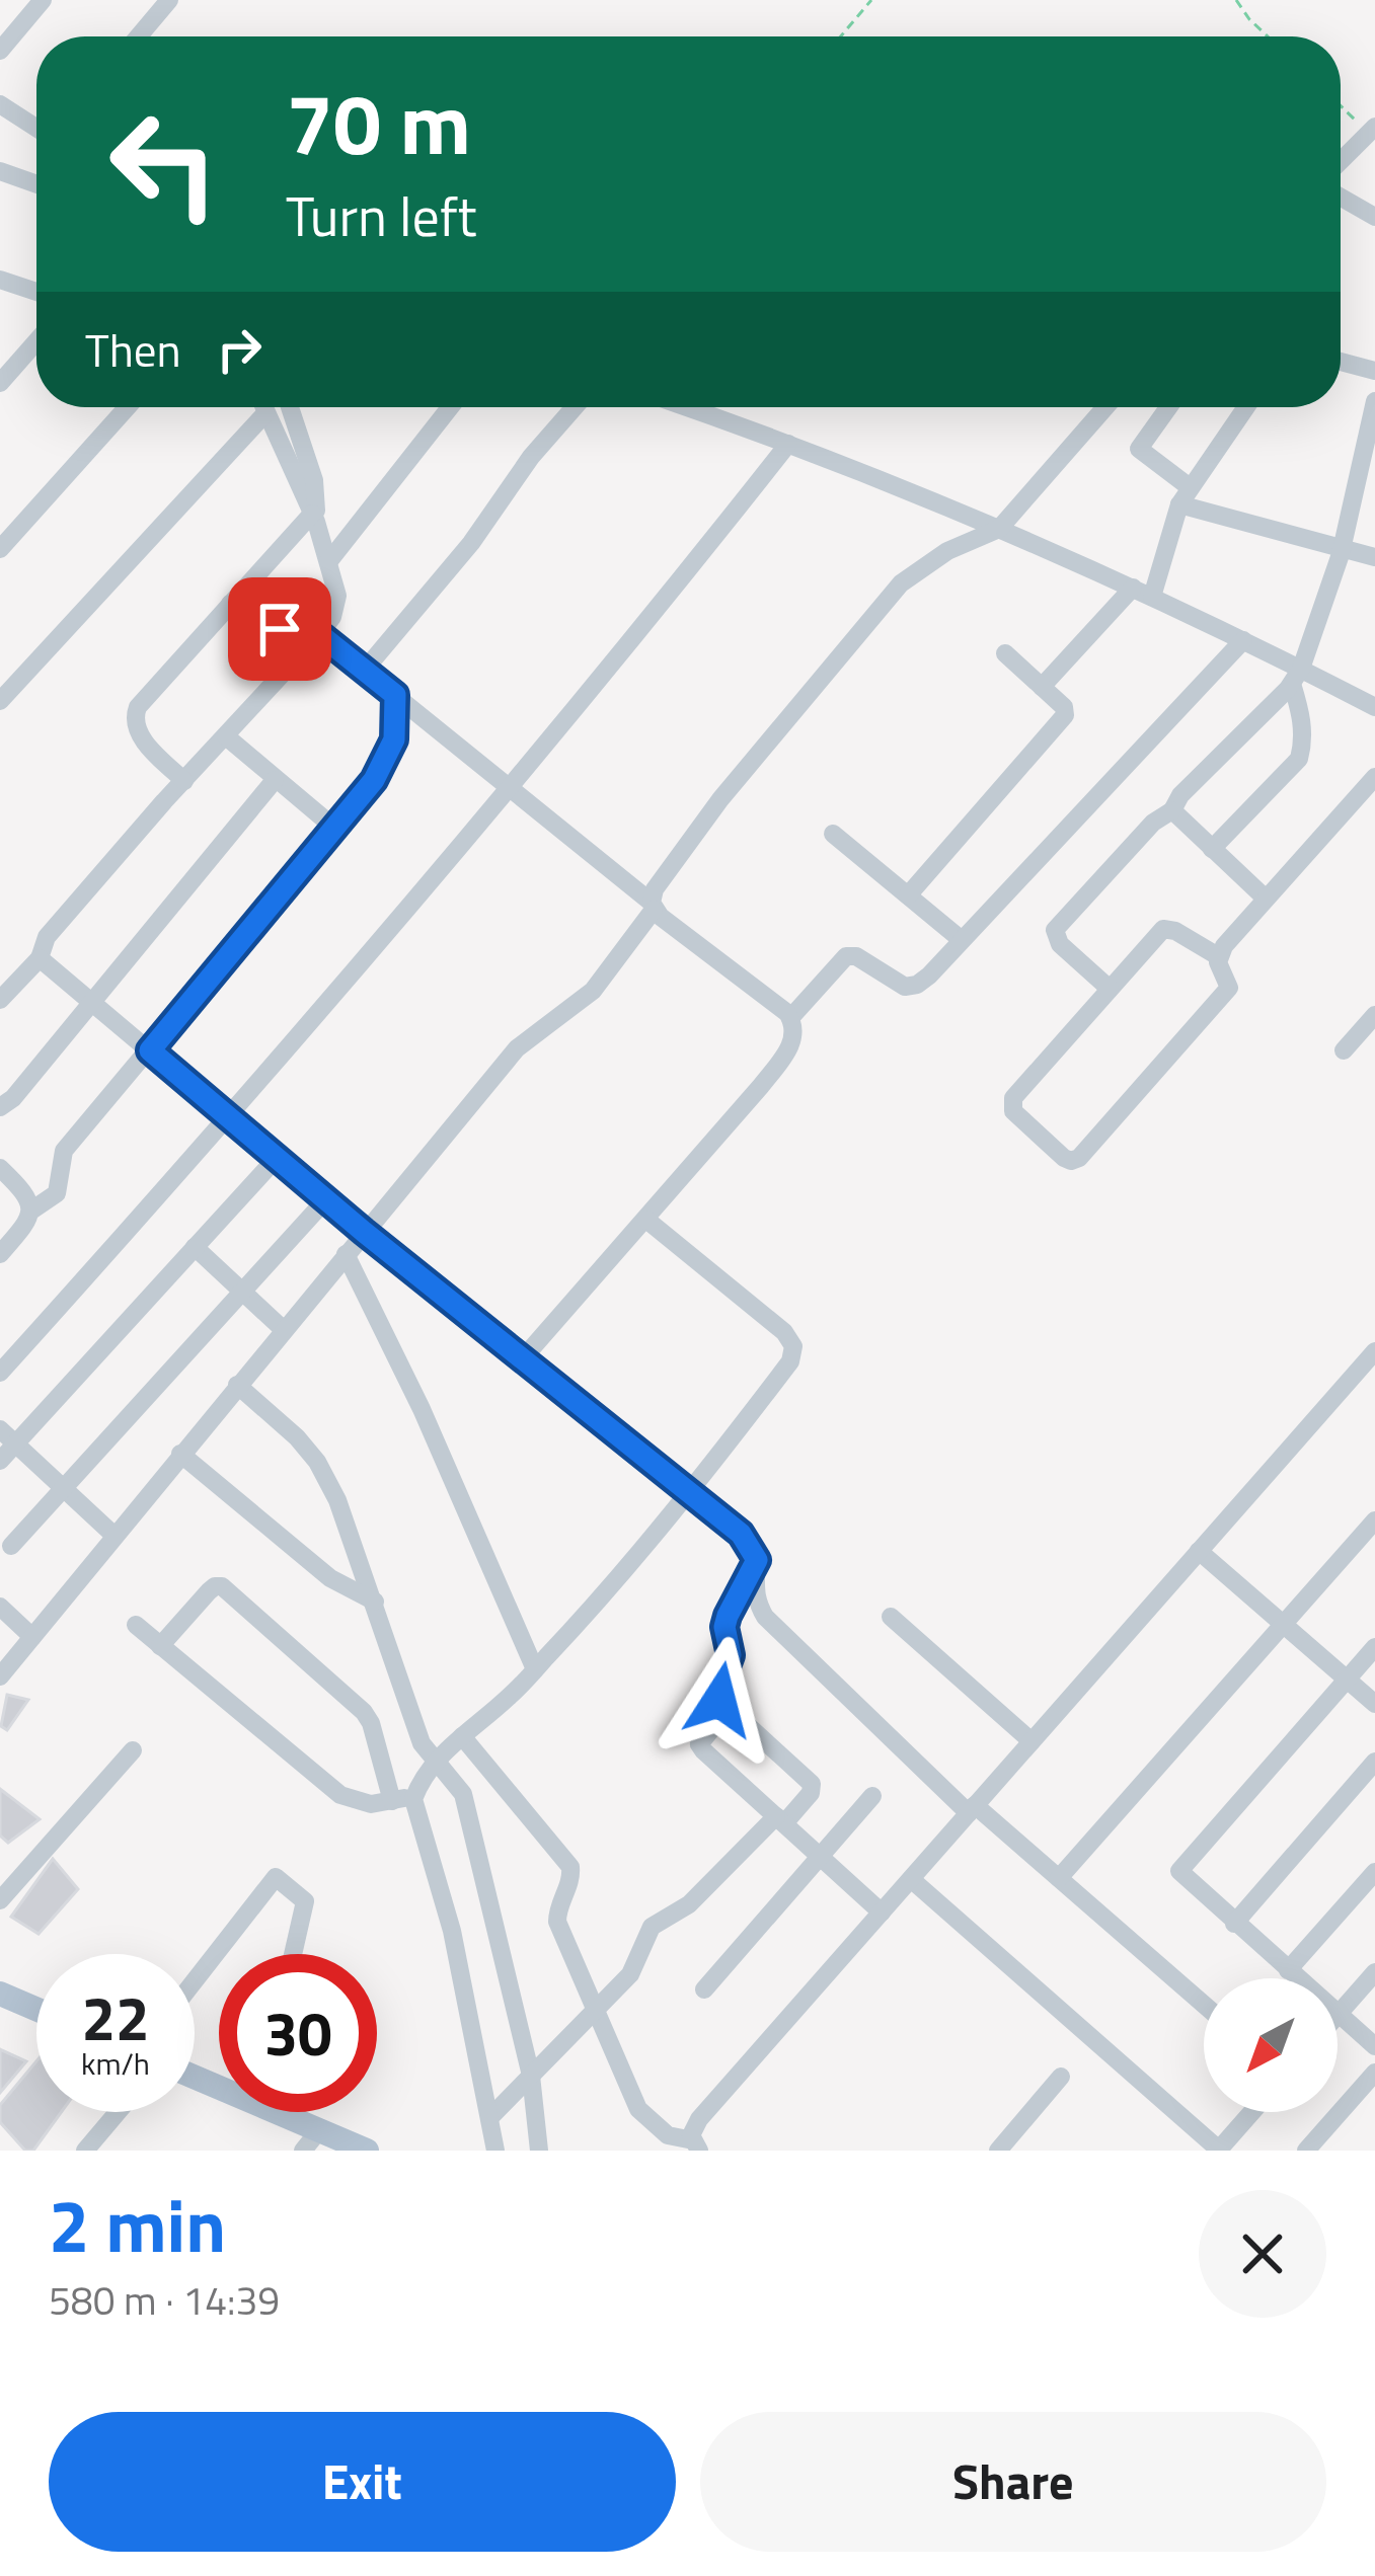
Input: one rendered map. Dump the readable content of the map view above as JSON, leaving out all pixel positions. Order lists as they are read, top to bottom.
{
  "north": "bottom left",
  "page": {
    "turn": ["70 m", "Turn left"],
    "then": "Then",
    "speed": "22 km/h",
    "limit": "30",
    "heading": ["2 min", "580 m · 14:39"],
    "buttons": ["Exit", "Share"]
  }
}
